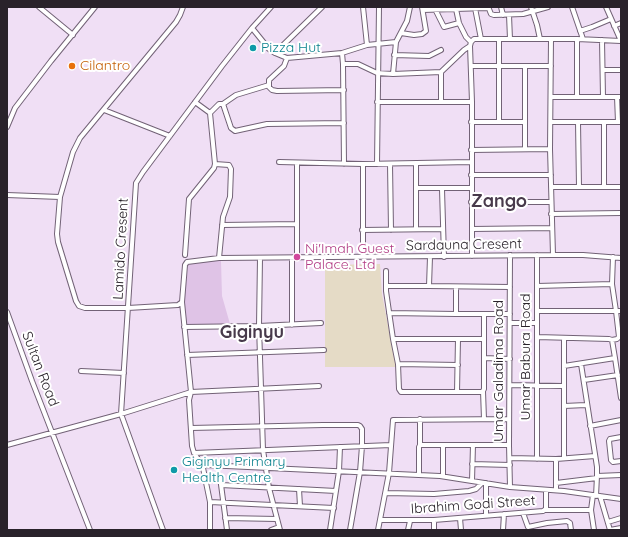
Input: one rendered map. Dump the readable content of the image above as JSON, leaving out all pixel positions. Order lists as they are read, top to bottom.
{
  "streets": {
    "street": [
      "Sardauna Cresent",
      "Lamido Cresent",
      "Umar Babura Road",
      "Sultan Road",
      "Umar Galadima Road",
      "Ibrahim Godi Street"
    ]
  },
  "crossings": [
    ["Sardauna Cresent", "Umar Babura Road"],
    ["Sardauna Cresent", "Umar Galadima Road"]
  ],
  "districts": ["Zango", "Giginyu"],
  "places": [
    "Pizza Hut",
    "Cilantro",
    "Ni'Imah Guest Palace. Ltd",
    "Giginyu Primary Health Centre"
  ]
}
